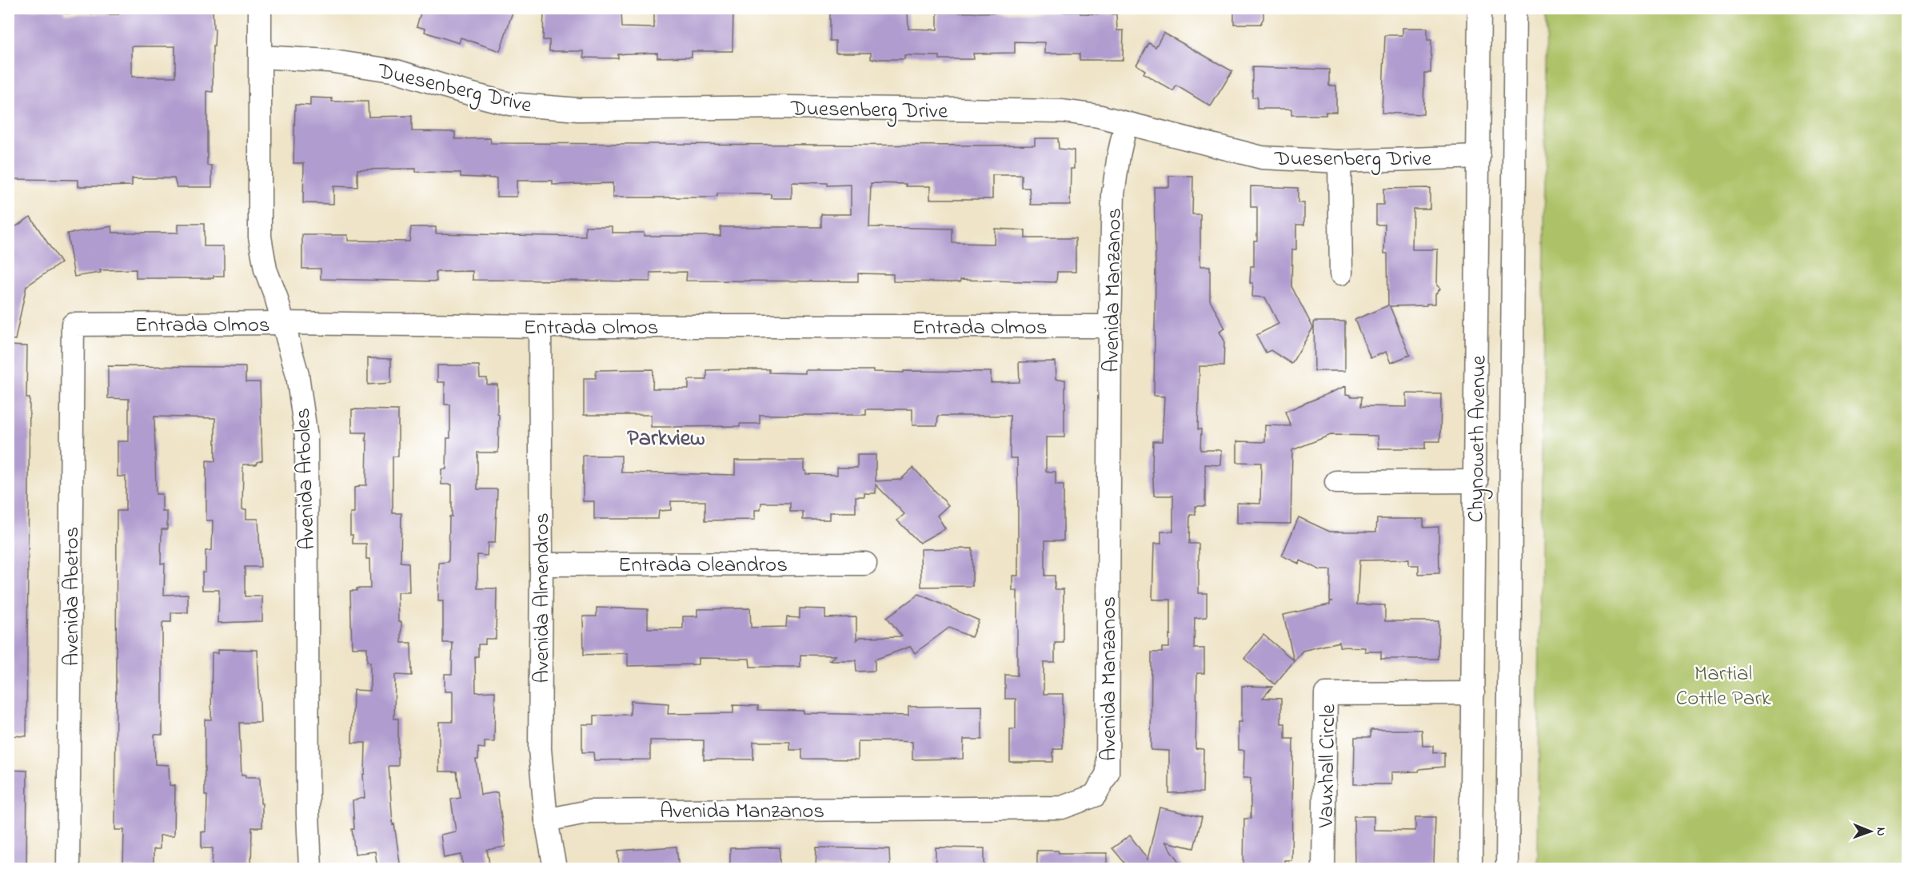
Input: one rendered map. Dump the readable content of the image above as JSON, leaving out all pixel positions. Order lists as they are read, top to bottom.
{
  "streets": {
    "street": [
      "Duesenberg Drive",
      "Avenida Manzanos",
      "Entrada Olmos",
      "Chynoweth Avenue",
      "Avenida Arboles",
      "Entrada Oleandros",
      "Avenida Abetos",
      "Avenida Almendros",
      "Vauxhall Circle"
    ]
  },
  "crossings": [
    ["Duesenberg Drive", "Avenida Manzanos"],
    ["Duesenberg Drive", "Chynoweth Avenue"],
    ["Duesenberg Drive", "Avenida Arboles"],
    ["Avenida Manzanos", "Entrada Olmos"],
    ["Avenida Manzanos", "Avenida Almendros"],
    ["Entrada Olmos", "Avenida Arboles"],
    ["Entrada Olmos", "Avenida Abetos"],
    ["Entrada Olmos", "Avenida Almendros"],
    ["Chynoweth Avenue", "Vauxhall Circle"],
    ["Entrada Oleandros", "Avenida Almendros"]
  ],
  "districts": ["Parkview"],
  "parks": ["Martial Cottle Park"],
  "north": "right"
}
